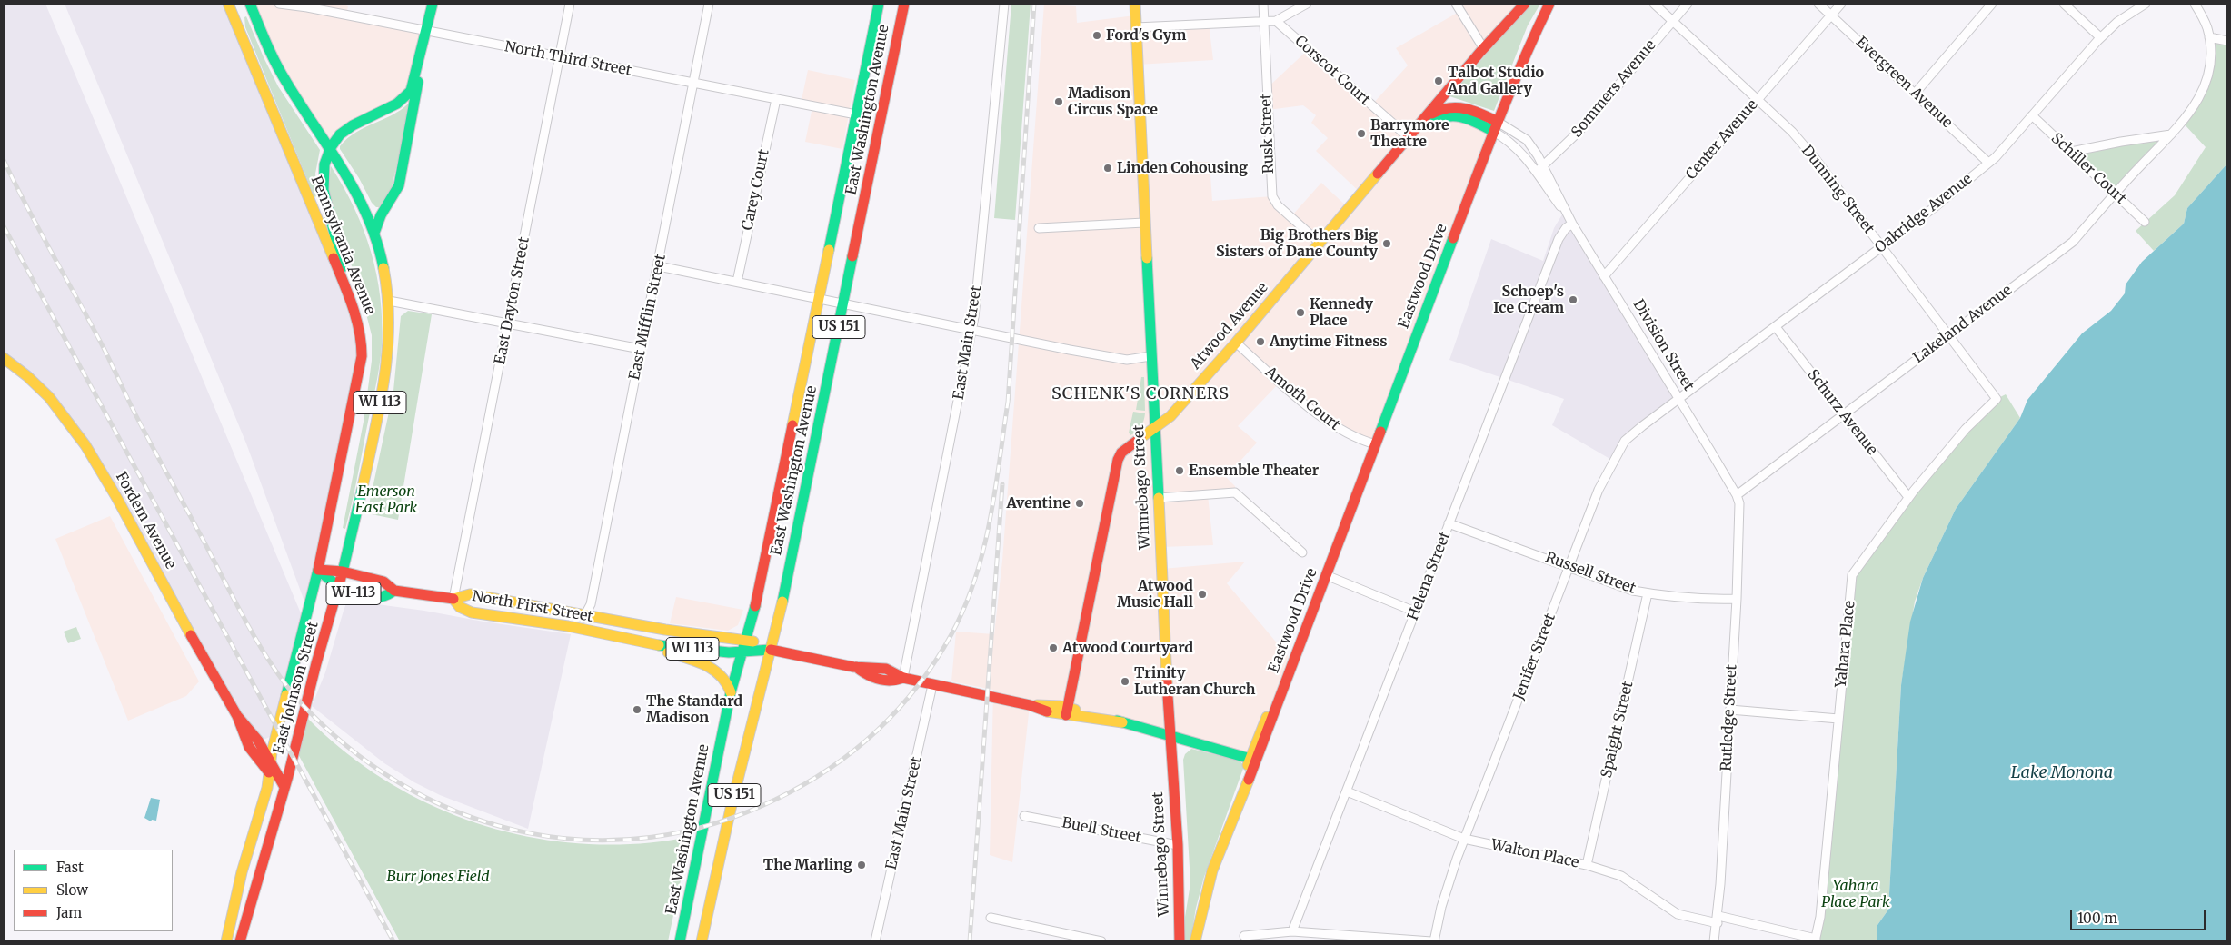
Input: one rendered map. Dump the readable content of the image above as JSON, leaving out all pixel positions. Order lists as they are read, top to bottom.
{
  "streets": {
    "main road": [
      "East Washington Avenue",
      "Pennsylvania Avenue",
      "Eastwood Drive",
      "Atwood Avenue",
      "US 151",
      "Division Street",
      "WI 113",
      "Winnebago Street",
      "Fordem Avenue",
      "WI-113",
      "North First Street",
      "East Johnson Street"
    ],
    "street": [
      "North Third Street",
      "Corscot Court",
      "Evergreen Avenue",
      "Sommers Avenue",
      "Rusk Street",
      "Center Avenue",
      "Schiller Court",
      "Carey Court",
      "Dunning Street",
      "Oakridge Avenue",
      "East Dayton Street",
      "East Mifflin Street",
      "Lakeland Avenue",
      "East Main Street",
      "Amoth Court",
      "Schurz Avenue",
      "Russell Street",
      "Helena Street",
      "Yahara Place",
      "Jenifer Street",
      "Rutledge Street",
      "Spaight Street",
      "Buell Street",
      "Walton Place"
    ]
  },
  "crossings": [
    ["North Third Street", "East Washington Avenue"],
    ["North Third Street", "Carey Court"],
    ["North Third Street", "East Dayton Street"],
    ["North Third Street", "East Mifflin Street"],
    ["Corscot Court", "Atwood Avenue"],
    ["Evergreen Avenue", "Center Avenue"],
    ["Evergreen Avenue", "Oakridge Avenue"],
    ["Sommers Avenue", "Dunning Street"],
    ["Sommers Avenue", "Division Street"],
    ["East Washington Avenue", "WI 113"],
    ["East Washington Avenue", "North First Street"],
    ["Rusk Street", "Atwood Avenue"],
    ["Center Avenue", "Dunning Street"],
    ["Center Avenue", "Division Street"],
    ["Schiller Court", "Oakridge Avenue"],
    ["Schiller Court", "Lakeland Avenue"],
    ["Dunning Street", "Oakridge Avenue"],
    ["Dunning Street", "Lakeland Avenue"],
    ["Dunning Street", "Yahara Place"],
    ["Oakridge Avenue", "Division Street"],
    ["Oakridge Avenue", "Schurz Avenue"],
    ["Oakridge Avenue", "Jenifer Street"],
    ["Pennsylvania Avenue", "East Johnson Street"],
    ["Eastwood Drive", "Division Street"],
    ["Eastwood Drive", "Amoth Court"],
    ["East Dayton Street", "WI 113"],
    ["East Dayton Street", "North First Street"],
    ["East Mifflin Street", "North First Street"],
    ["Lakeland Avenue", "Division Street"],
    ["Lakeland Avenue", "Schurz Avenue"],
    ["Lakeland Avenue", "Rutledge Street"],
    ["Atwood Avenue", "Division Street"],
    ["Atwood Avenue", "Amoth Court"],
    ["Atwood Avenue", "Winnebago Street"],
    ["Division Street", "Helena Street"],
    ["Division Street", "Jenifer Street"],
    ["Division Street", "Rutledge Street"],
    ["WI 113", "WI-113"],
    ["WI 113", "North First Street"],
    ["WI 113", "East Johnson Street"],
    ["Schurz Avenue", "Yahara Place"],
    ["Winnebago Street", "Buell Street"],
    ["Fordem Avenue", "East Johnson Street"],
    ["Russell Street", "Helena Street"],
    ["Russell Street", "Jenifer Street"],
    ["Russell Street", "Rutledge Street"],
    ["Russell Street", "Spaight Street"],
    ["Helena Street", "Walton Place"],
    ["WI-113", "East Johnson Street"],
    ["Yahara Place", "Walton Place"],
    ["Jenifer Street", "Walton Place"],
    ["Rutledge Street", "Walton Place"],
    ["Spaight Street", "Walton Place"]
  ],
  "districts": ["SCHENK'S CORNERS"],
  "water": ["Lake Monona"],
  "parks": ["Emerson East Park", "Burr Jones Field", "Yahara Place Park"],
  "places": [
    "Ford's Gym",
    "Talbot Studio And Gallery",
    "Madison Circus Space",
    "Barrymore Theatre",
    "Linden Cohousing",
    "Big Brothers Big Sisters of Dane County",
    "Schoep's Ice Cream",
    "Kennedy Place",
    "Anytime Fitness",
    "Ensemble Theater",
    "Aventine",
    "Atwood Music Hall",
    "Atwood Courtyard",
    "Trinity Lutheran Church",
    "The Standard Madison",
    "The Marling"
  ],
  "legend": ["Fast", "Slow", "Jam"],
  "scale_bar": "100 m"
}
